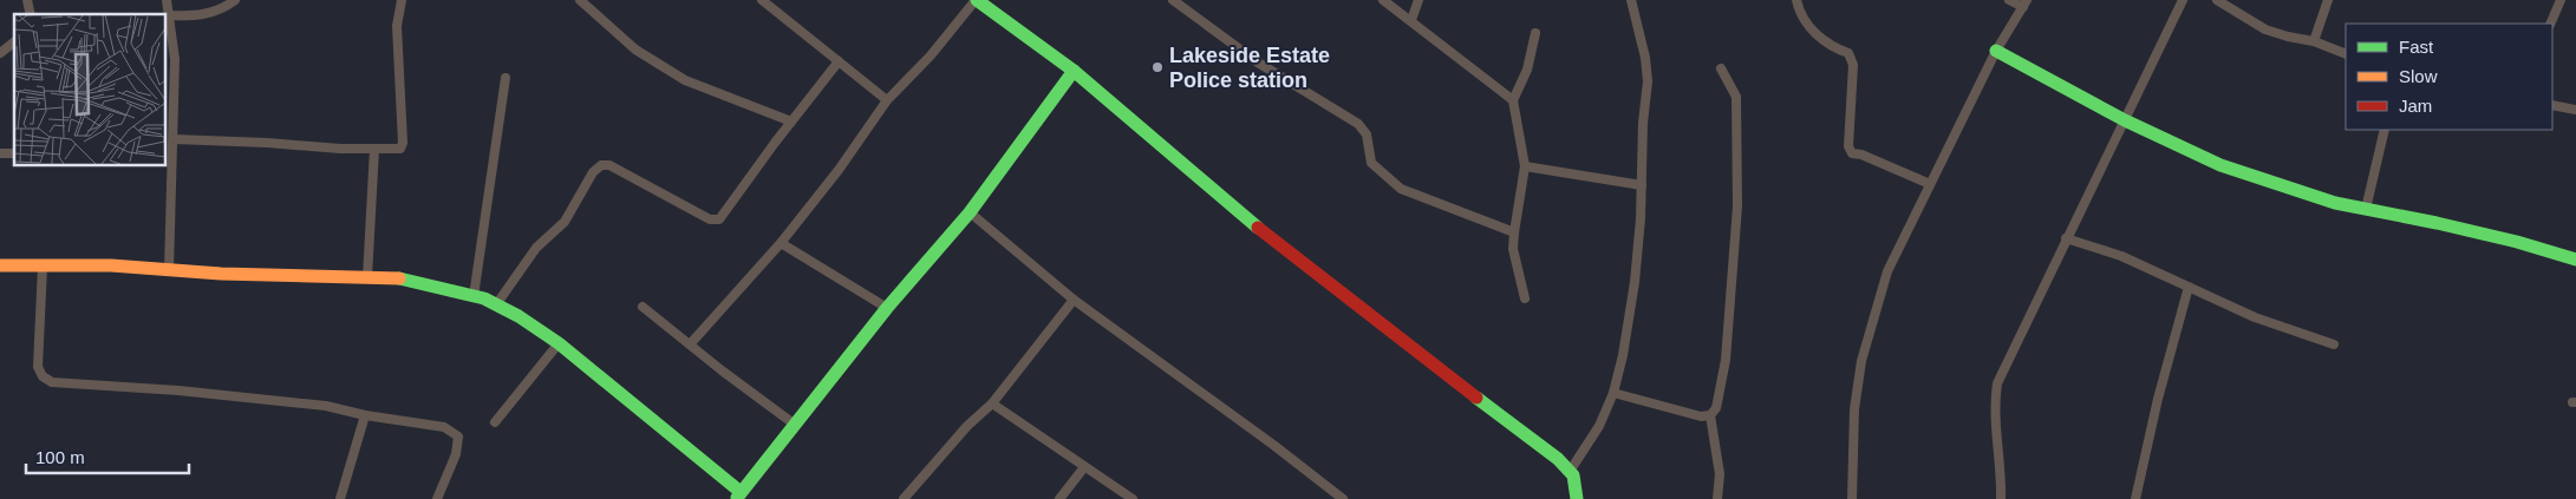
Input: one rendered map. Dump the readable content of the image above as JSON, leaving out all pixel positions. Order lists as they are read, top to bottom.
{
  "places": ["Lakeside Estate Police station"],
  "legend": ["Fast", "Slow", "Jam"],
  "scale_bar": "100 m"
}
